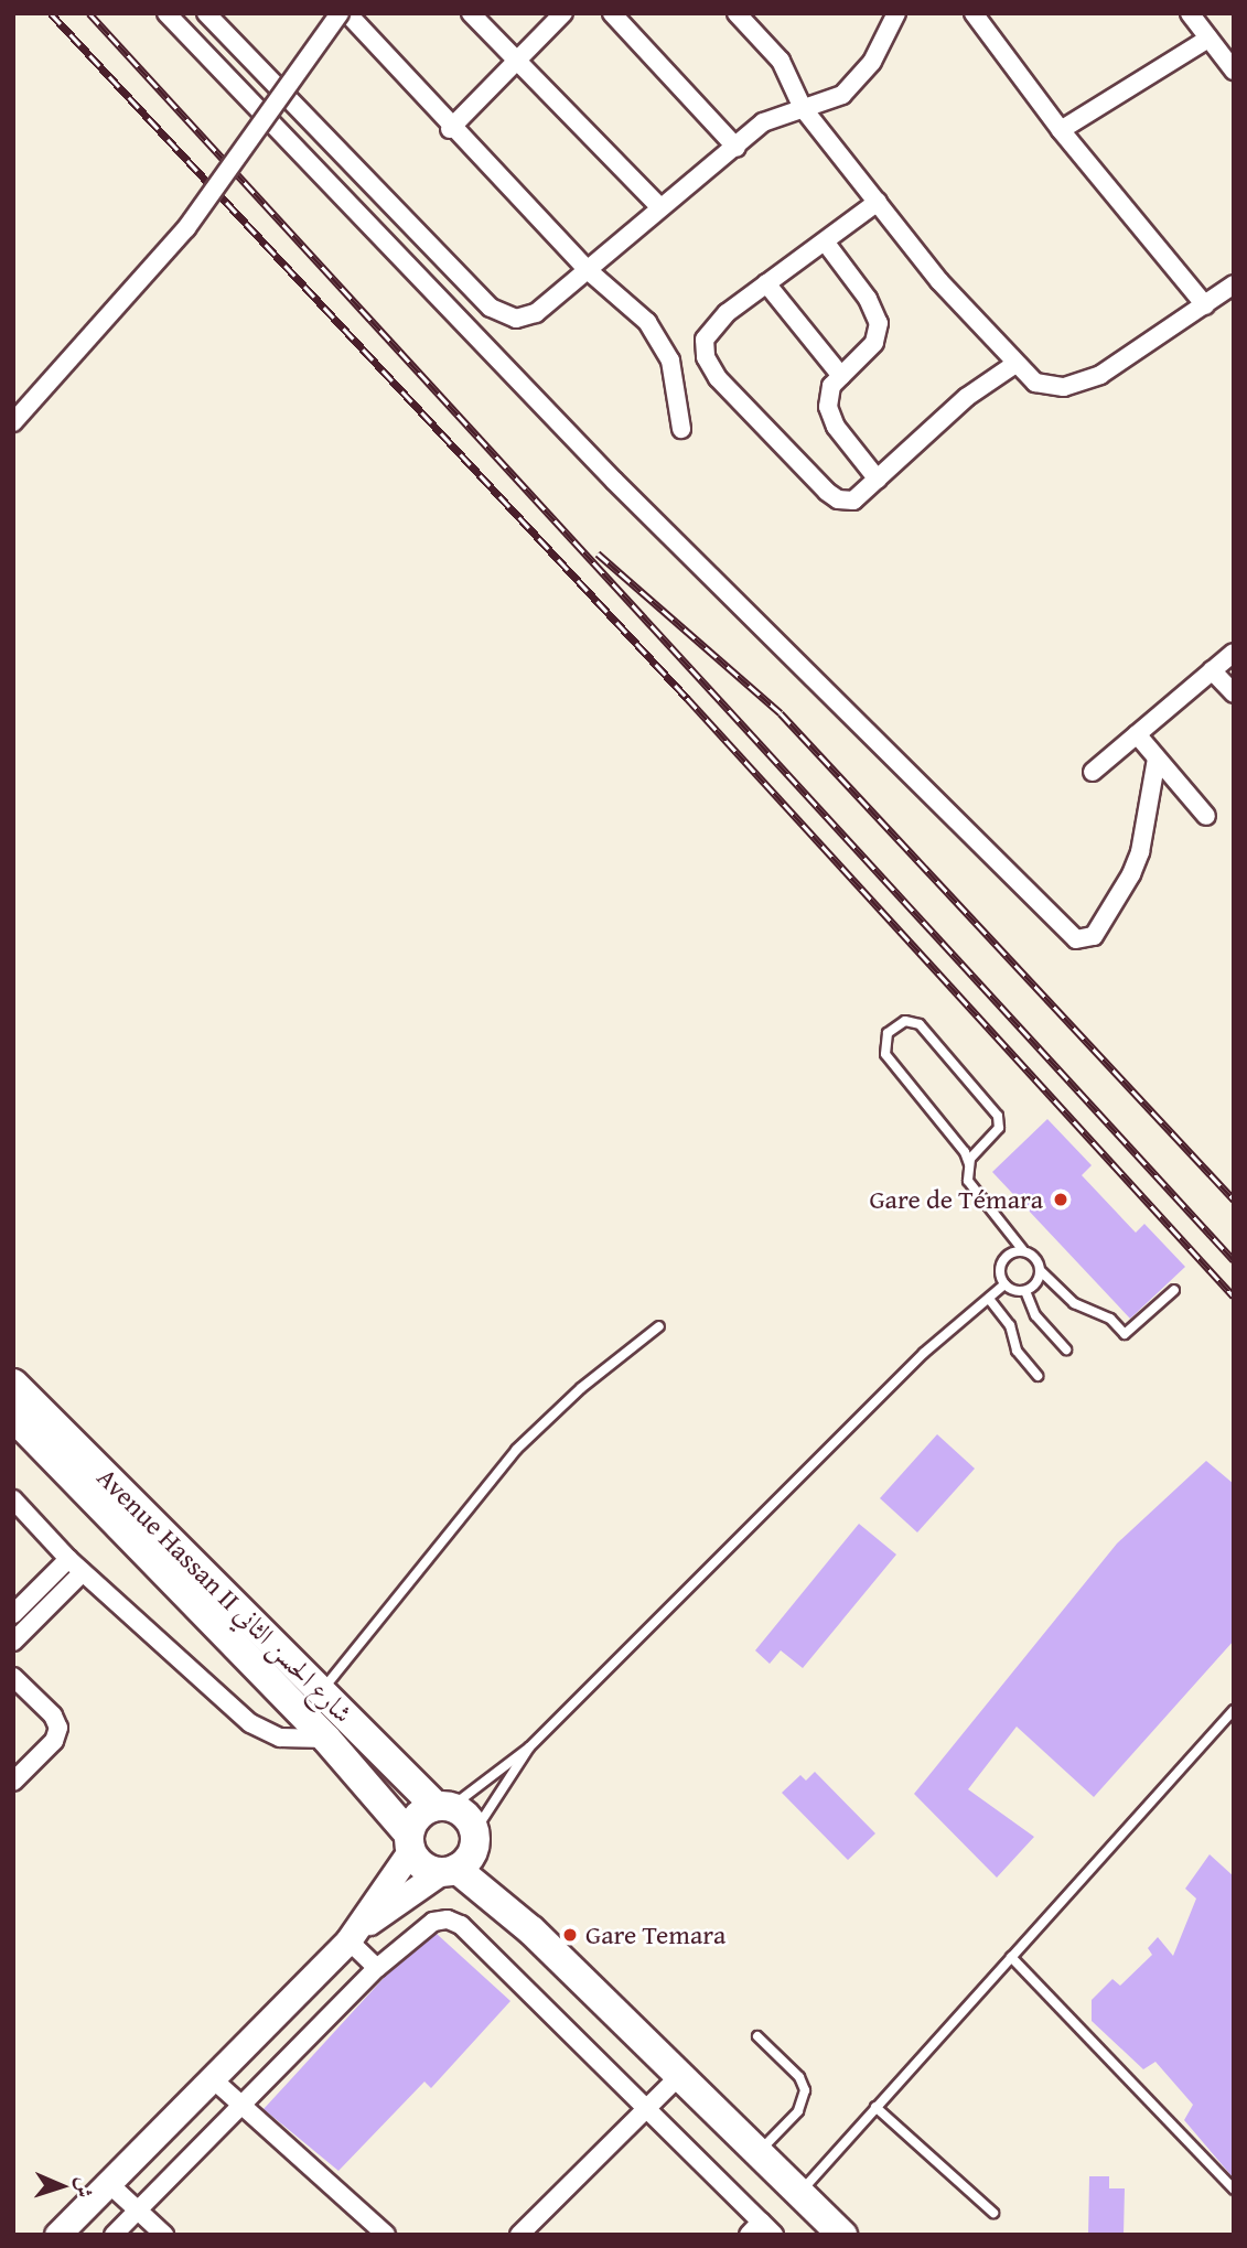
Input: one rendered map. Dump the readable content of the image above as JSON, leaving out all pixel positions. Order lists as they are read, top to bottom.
{
  "streets": {
    "main road": ["Avenue Hassan II شارع الحسن الثاني"]
  },
  "places": ["Gare de Témara", "Gare Temara"],
  "north": "right"
}
